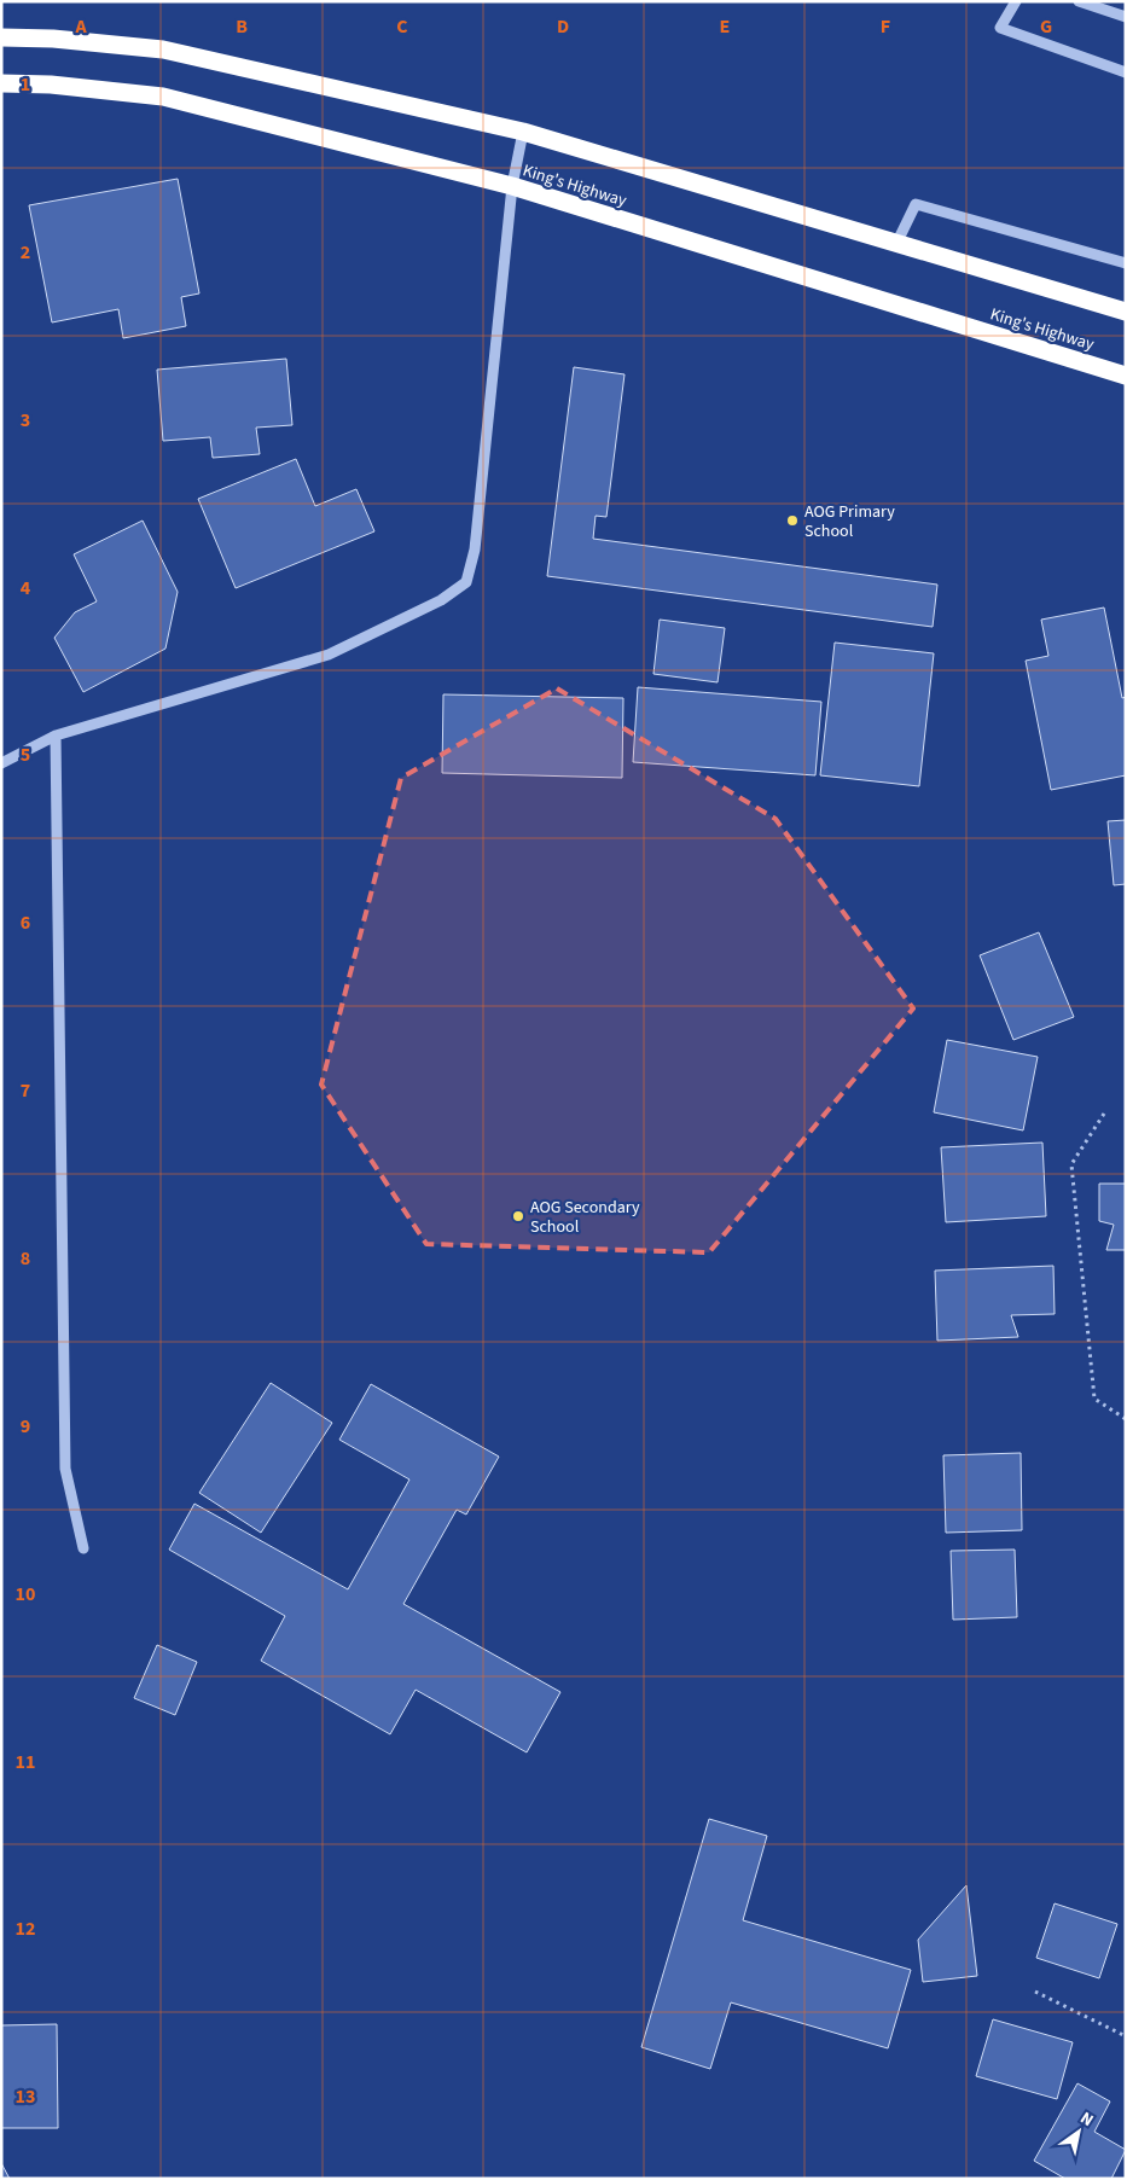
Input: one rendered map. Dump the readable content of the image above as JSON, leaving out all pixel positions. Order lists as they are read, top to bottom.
{
  "streets": {
    "highway": ["King's Highway"]
  },
  "places": ["AOG Primary School", "AOG Secondary School"],
  "north": "top right",
  "grid": {
    "columns": [
      "A",
      "B",
      "C",
      "D",
      "E",
      "F",
      "G"
    ],
    "rows": [
      "1",
      "2",
      "3",
      "4",
      "5",
      "6",
      "7",
      "8",
      "9",
      "10",
      "11",
      "12",
      "13"
    ]
  }
}
